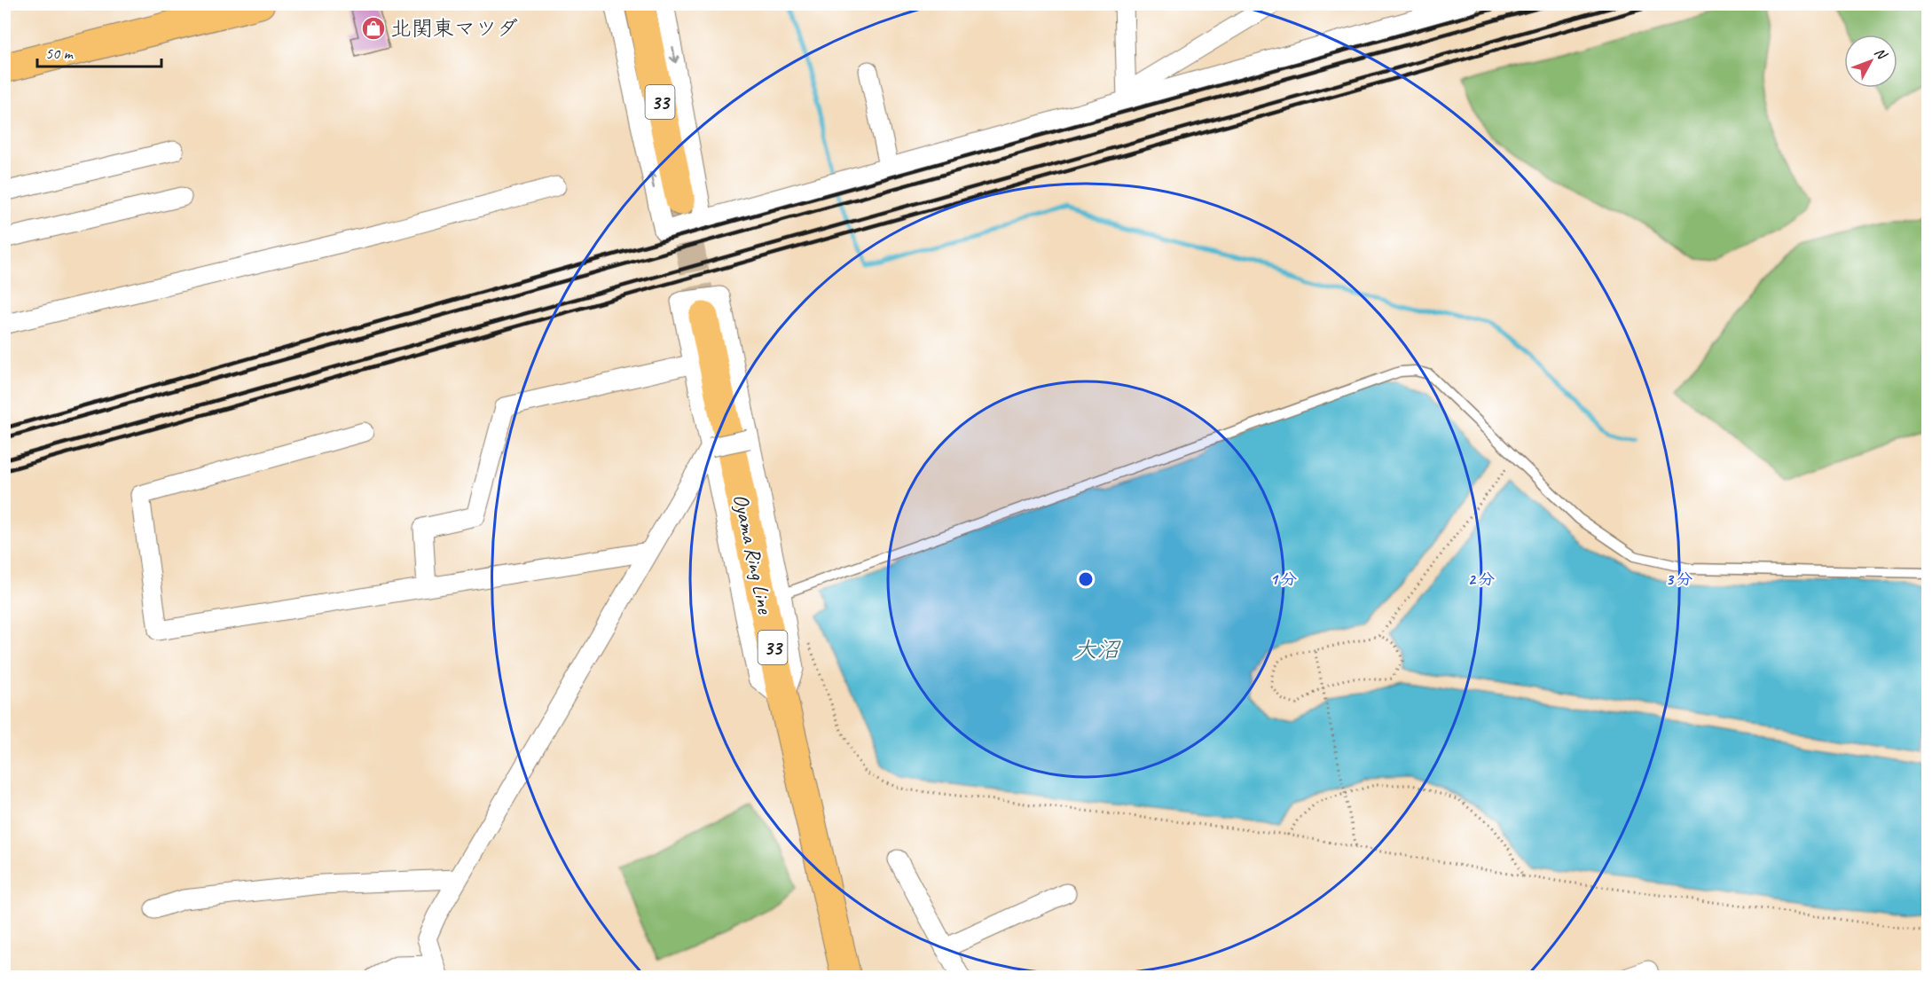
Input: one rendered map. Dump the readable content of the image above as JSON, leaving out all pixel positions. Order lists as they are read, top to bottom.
{
  "streets": {
    "main road": ["33", "Oyama Ring Line"]
  },
  "water": ["大沼"],
  "places": {
    "shop": ["北関東マツダ"]
  },
  "scale_bar": "50 m",
  "north": "top right",
  "rings": ["1 分", "2 分", "3 分"]
}
